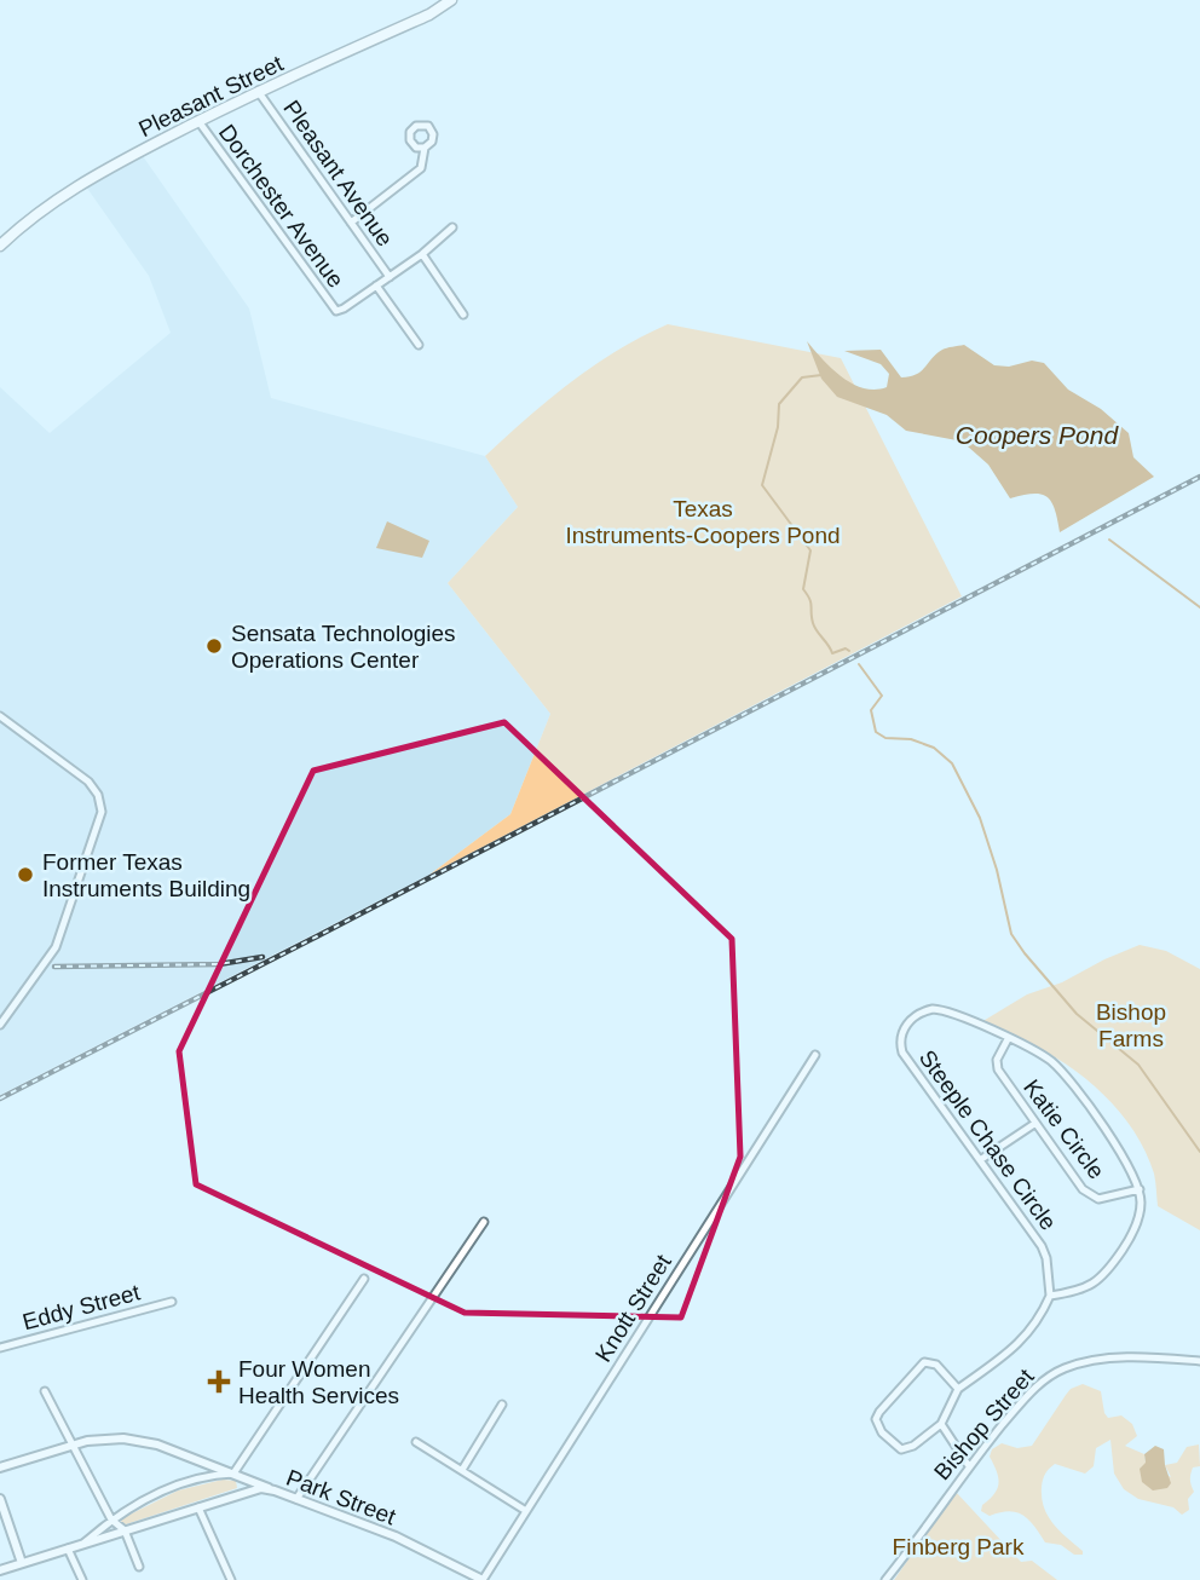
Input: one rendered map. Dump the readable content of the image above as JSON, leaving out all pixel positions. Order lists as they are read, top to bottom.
{
  "streets": {
    "highway": ["Pleasant Street"],
    "main road": ["Park Street"],
    "street": [
      "Pleasant Avenue",
      "Dorchester Avenue",
      "Katie Circle",
      "Steeple Chase Circle",
      "Eddy Street",
      "Knott Street",
      "Bishop Street"
    ]
  },
  "crossings": [
    ["Pleasant Street", "Pleasant Avenue"],
    ["Pleasant Street", "Dorchester Avenue"],
    ["Katie Circle", "Steeple Chase Circle"],
    ["Knott Street", "Park Street"]
  ],
  "water": ["Coopers Pond"],
  "parks": ["Texas Instruments-Coopers Pond", "Bishop Farms", "Finberg Park"],
  "places": {
    "other": ["Sensata Technologies Operations Center", "Former Texas Instruments Building"],
    "health": ["Four Women Health Services"]
  }
}
